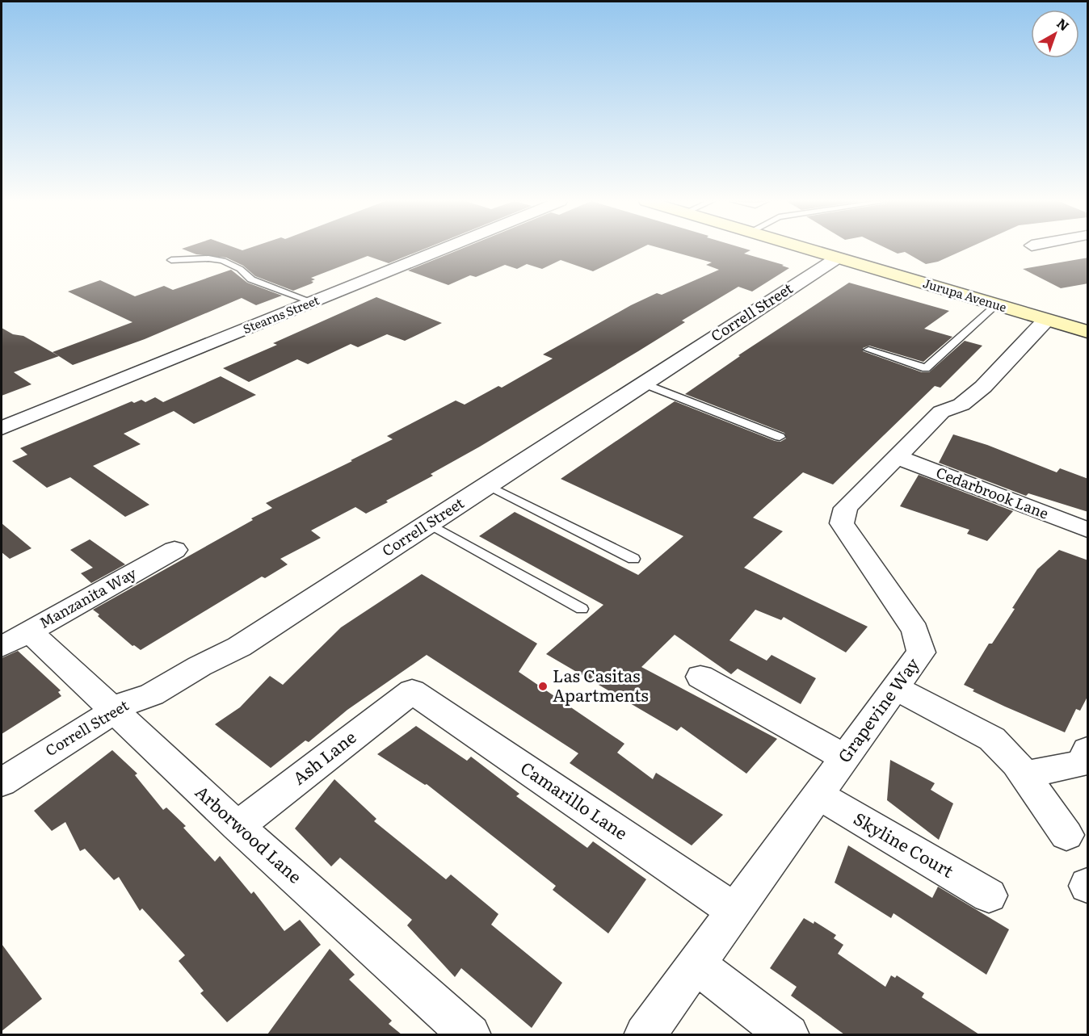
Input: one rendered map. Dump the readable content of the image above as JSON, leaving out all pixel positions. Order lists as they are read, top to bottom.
{
  "streets": {
    "main road": ["Jurupa Avenue"],
    "street": [
      "Correll Street",
      "Stearns Street",
      "Cedarbrook Lane",
      "Manzanita Way",
      "Grapevine Way",
      "Ash Lane",
      "Camarillo Lane",
      "Arborwood Lane",
      "Skyline Court"
    ]
  },
  "crossings": [
    ["Jurupa Avenue", "Correll Street"],
    ["Jurupa Avenue", "Grapevine Way"],
    ["Correll Street", "Arborwood Lane"],
    ["Cedarbrook Lane", "Grapevine Way"],
    ["Manzanita Way", "Arborwood Lane"],
    ["Grapevine Way", "Camarillo Lane"],
    ["Grapevine Way", "Skyline Court"],
    ["Ash Lane", "Camarillo Lane"],
    ["Ash Lane", "Arborwood Lane"]
  ],
  "places": ["Las Casitas Apartments"],
  "north": "top right"
}
